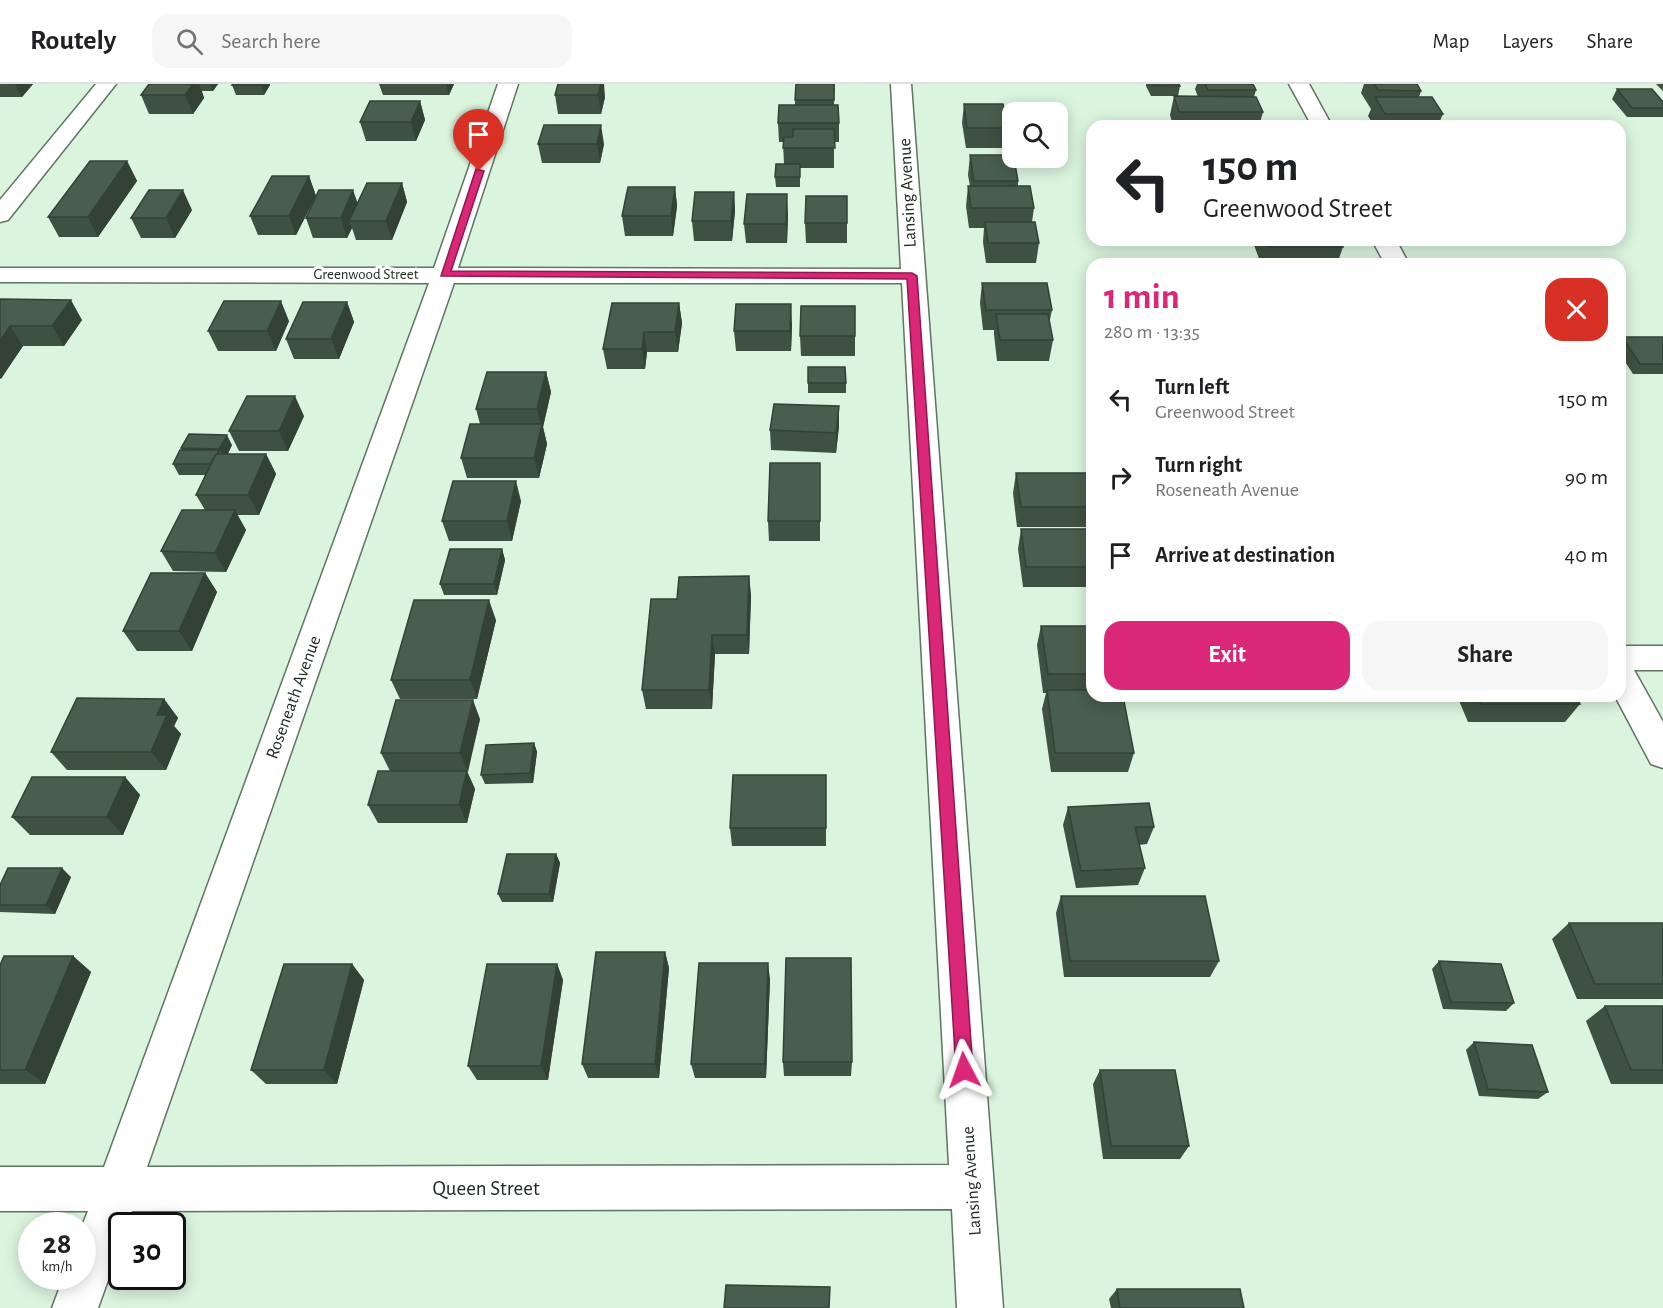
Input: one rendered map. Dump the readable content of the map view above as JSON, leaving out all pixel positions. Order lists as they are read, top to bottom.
{
  "streets": {
    "street": [
      "Lansing Avenue",
      "Greenwood Street",
      "Roseneath Avenue",
      "Queen Street"
    ]
  },
  "crossings": [
    ["Lansing Avenue", "Greenwood Street"],
    ["Lansing Avenue", "Queen Street"],
    ["Greenwood Street", "Roseneath Avenue"],
    ["Roseneath Avenue", "Queen Street"]
  ],
  "page": {
    "header": "Routely",
    "search": "Search here",
    "nav": ["Map", "Layers", "Share"],
    "turn": ["150 m", "Greenwood Street"],
    "heading": ["1 min", "280 m · 13:35"],
    "list": [
      {
        "name": "Turn left",
        "note": "Greenwood Street",
        "value": "150 m"
      },
      {
        "name": "Turn right",
        "note": "Roseneath Avenue",
        "value": "90 m"
      },
      {
        "name": "Arrive at destination",
        "value": "40 m"
      }
    ],
    "buttons": ["Exit", "Share"],
    "speed": "28 km/h",
    "limit": "30"
  }
}
